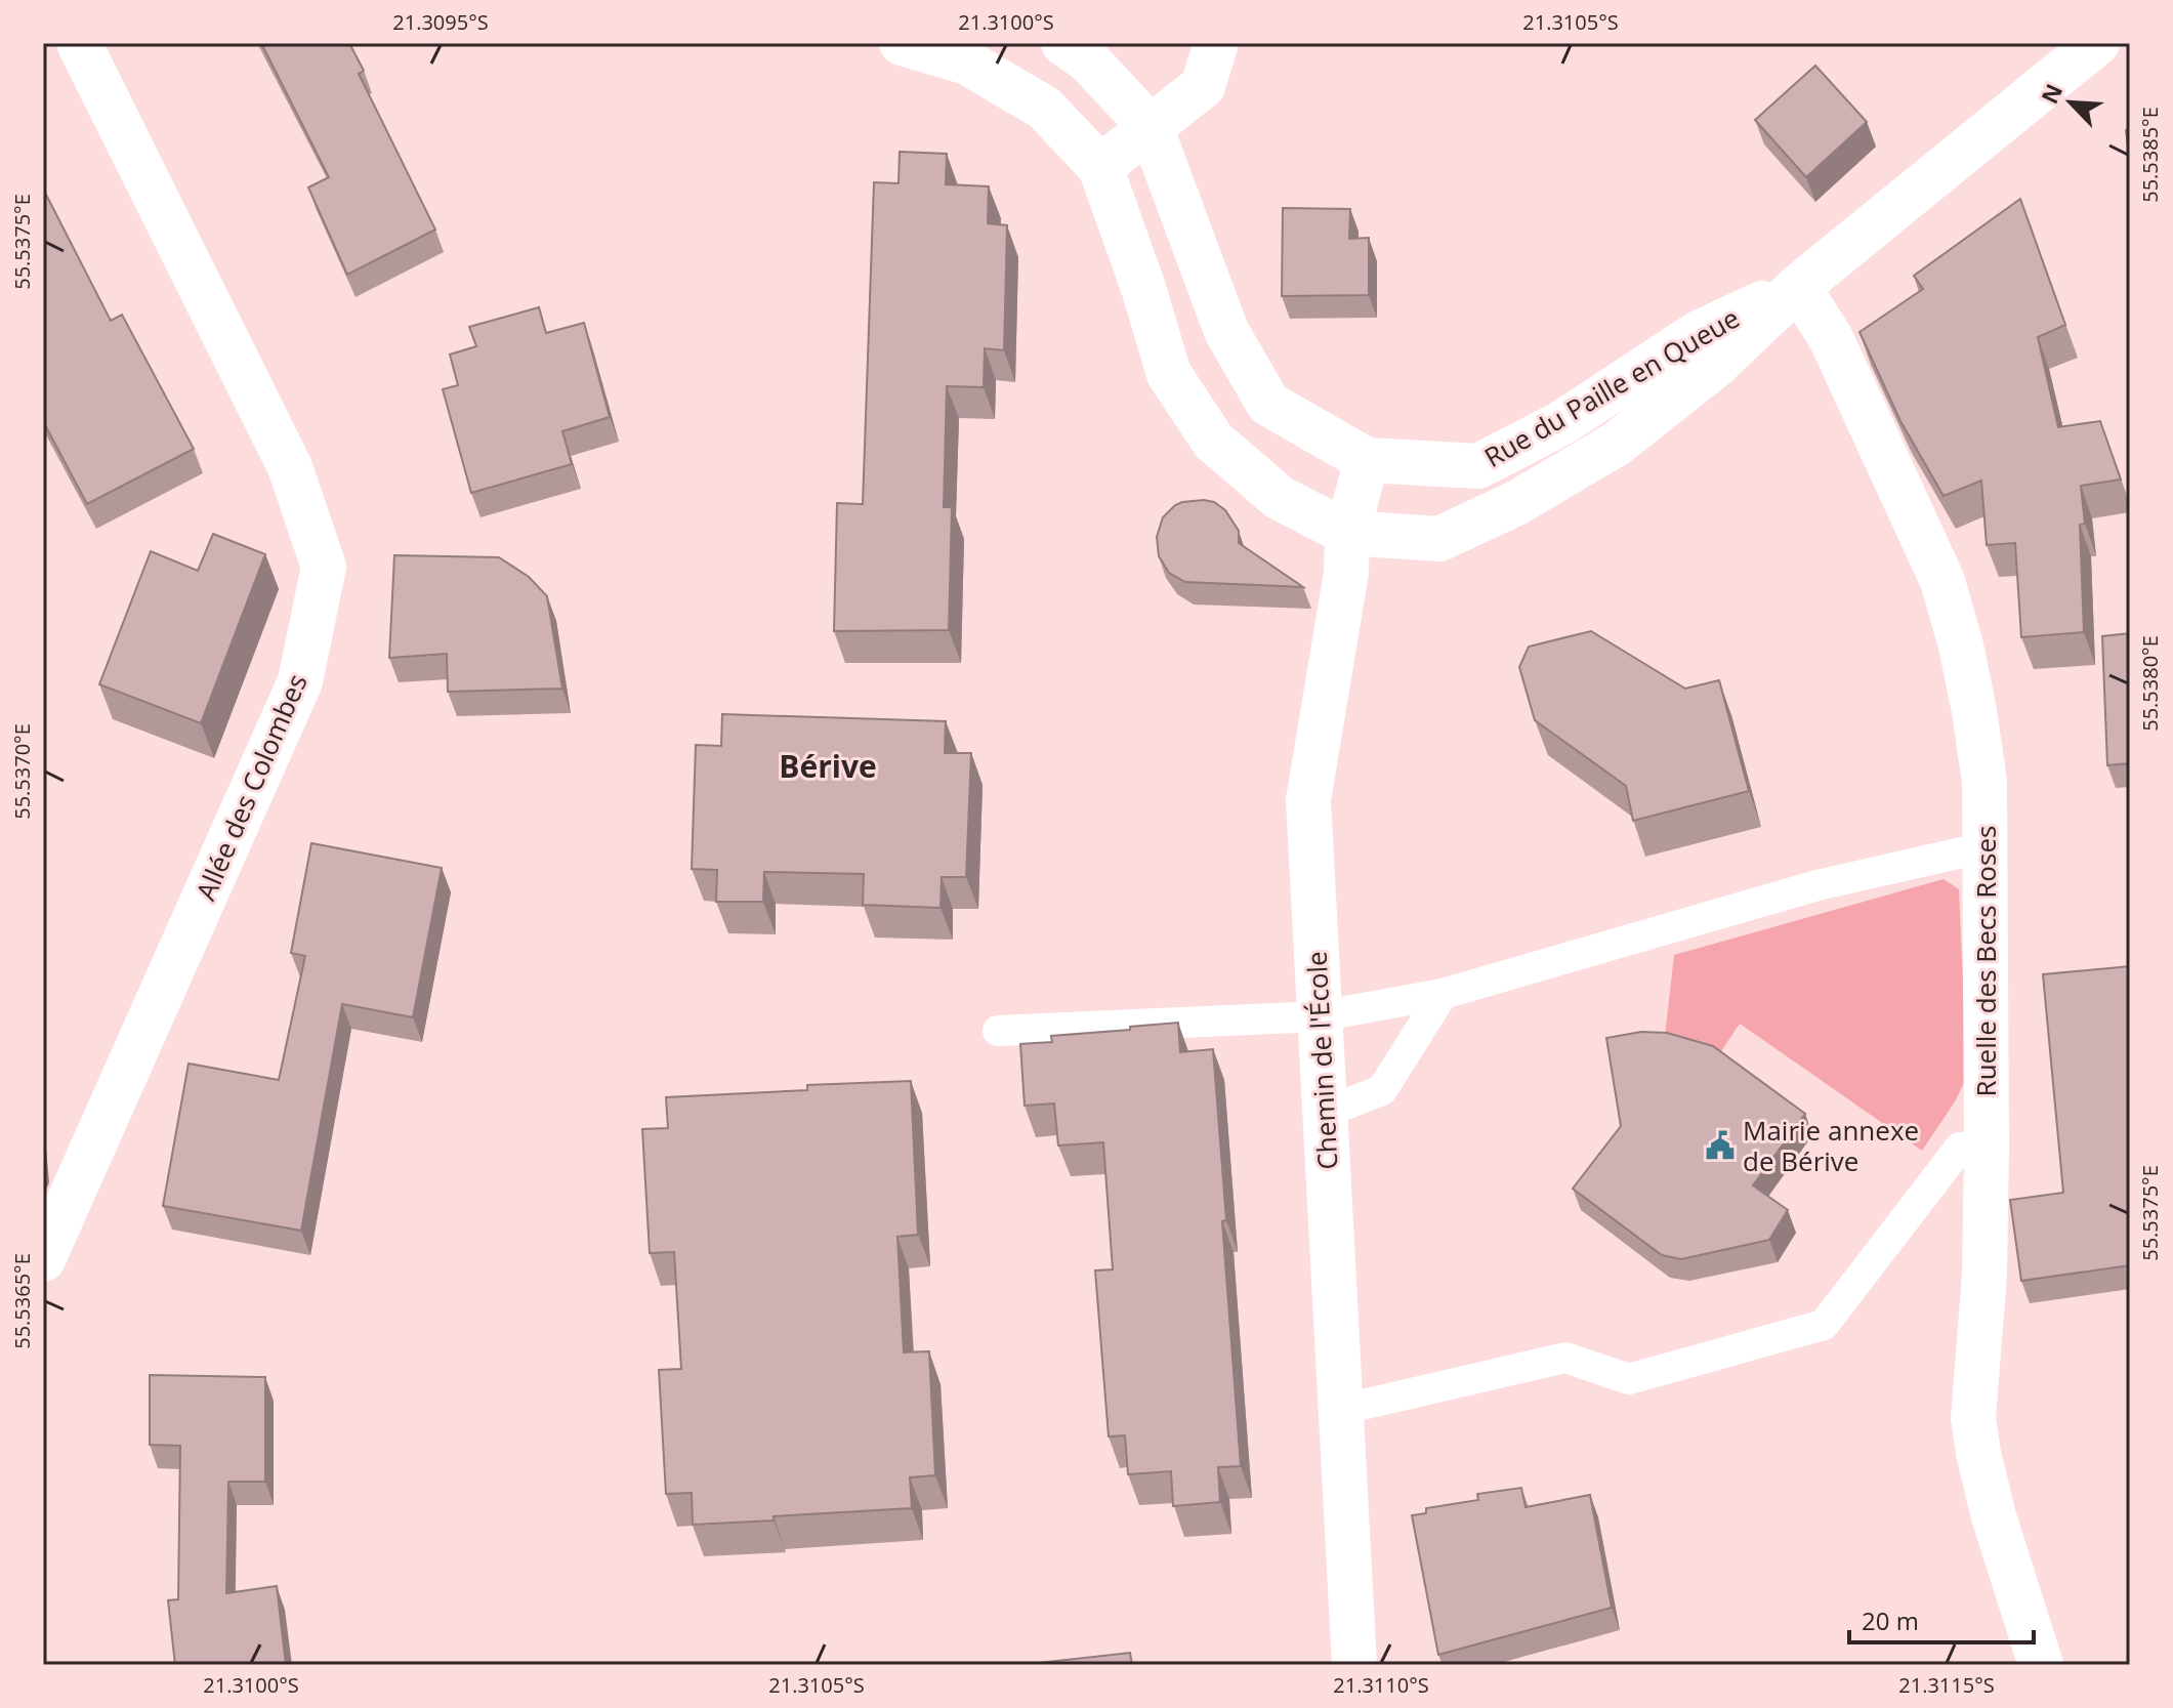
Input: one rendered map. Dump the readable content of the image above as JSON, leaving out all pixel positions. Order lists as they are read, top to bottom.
{
  "streets": {
    "street": [
      "Rue du Paille en Queue",
      "Allée des Colombes",
      "Ruelle des Becs Roses",
      "Chemin de l'École"
    ]
  },
  "crossings": [
    ["Rue du Paille en Queue", "Ruelle des Becs Roses"],
    ["Rue du Paille en Queue", "Chemin de l'École"]
  ],
  "districts": ["Bérive"],
  "places": {
    "public building": ["Mairie annexe de Bérive"]
  },
  "scale_bar": "20 m",
  "north": "top left",
  "coordinates": [
    "21.3095°S",
    "21.3100°S",
    "21.3105°S",
    "55.5385°E",
    "55.5375°E",
    "55.5380°E",
    "55.5370°E",
    "55.5365°E",
    "21.3110°S",
    "21.3115°S"
  ]
}
